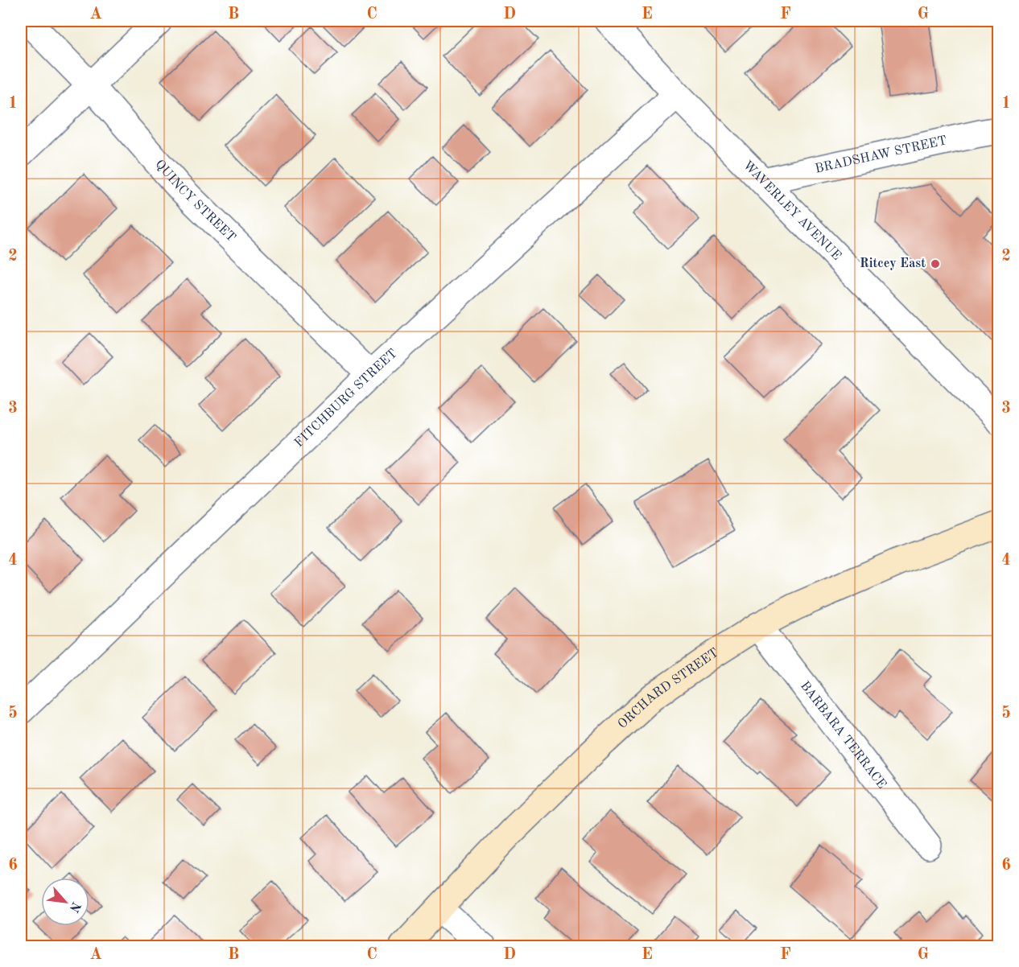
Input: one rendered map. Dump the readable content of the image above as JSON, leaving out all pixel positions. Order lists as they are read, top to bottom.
{
  "streets": {
    "main road": ["ORCHARD STREET"],
    "street": [
      "BRADSHAW STREET",
      "QUINCY STREET",
      "WAVERLEY AVENUE",
      "FITCHBURG STREET",
      "BARBARA TERRACE"
    ]
  },
  "crossings": [
    ["BRADSHAW STREET", "WAVERLEY AVENUE"],
    ["QUINCY STREET", "FITCHBURG STREET"],
    ["WAVERLEY AVENUE", "FITCHBURG STREET"],
    ["ORCHARD STREET", "BARBARA TERRACE"]
  ],
  "places": ["Ritcey East"],
  "north": "bottom right",
  "grid": {
    "columns": [
      "A",
      "B",
      "C",
      "D",
      "E",
      "F",
      "G"
    ],
    "rows": [
      "1",
      "2",
      "3",
      "4",
      "5",
      "6"
    ]
  }
}
